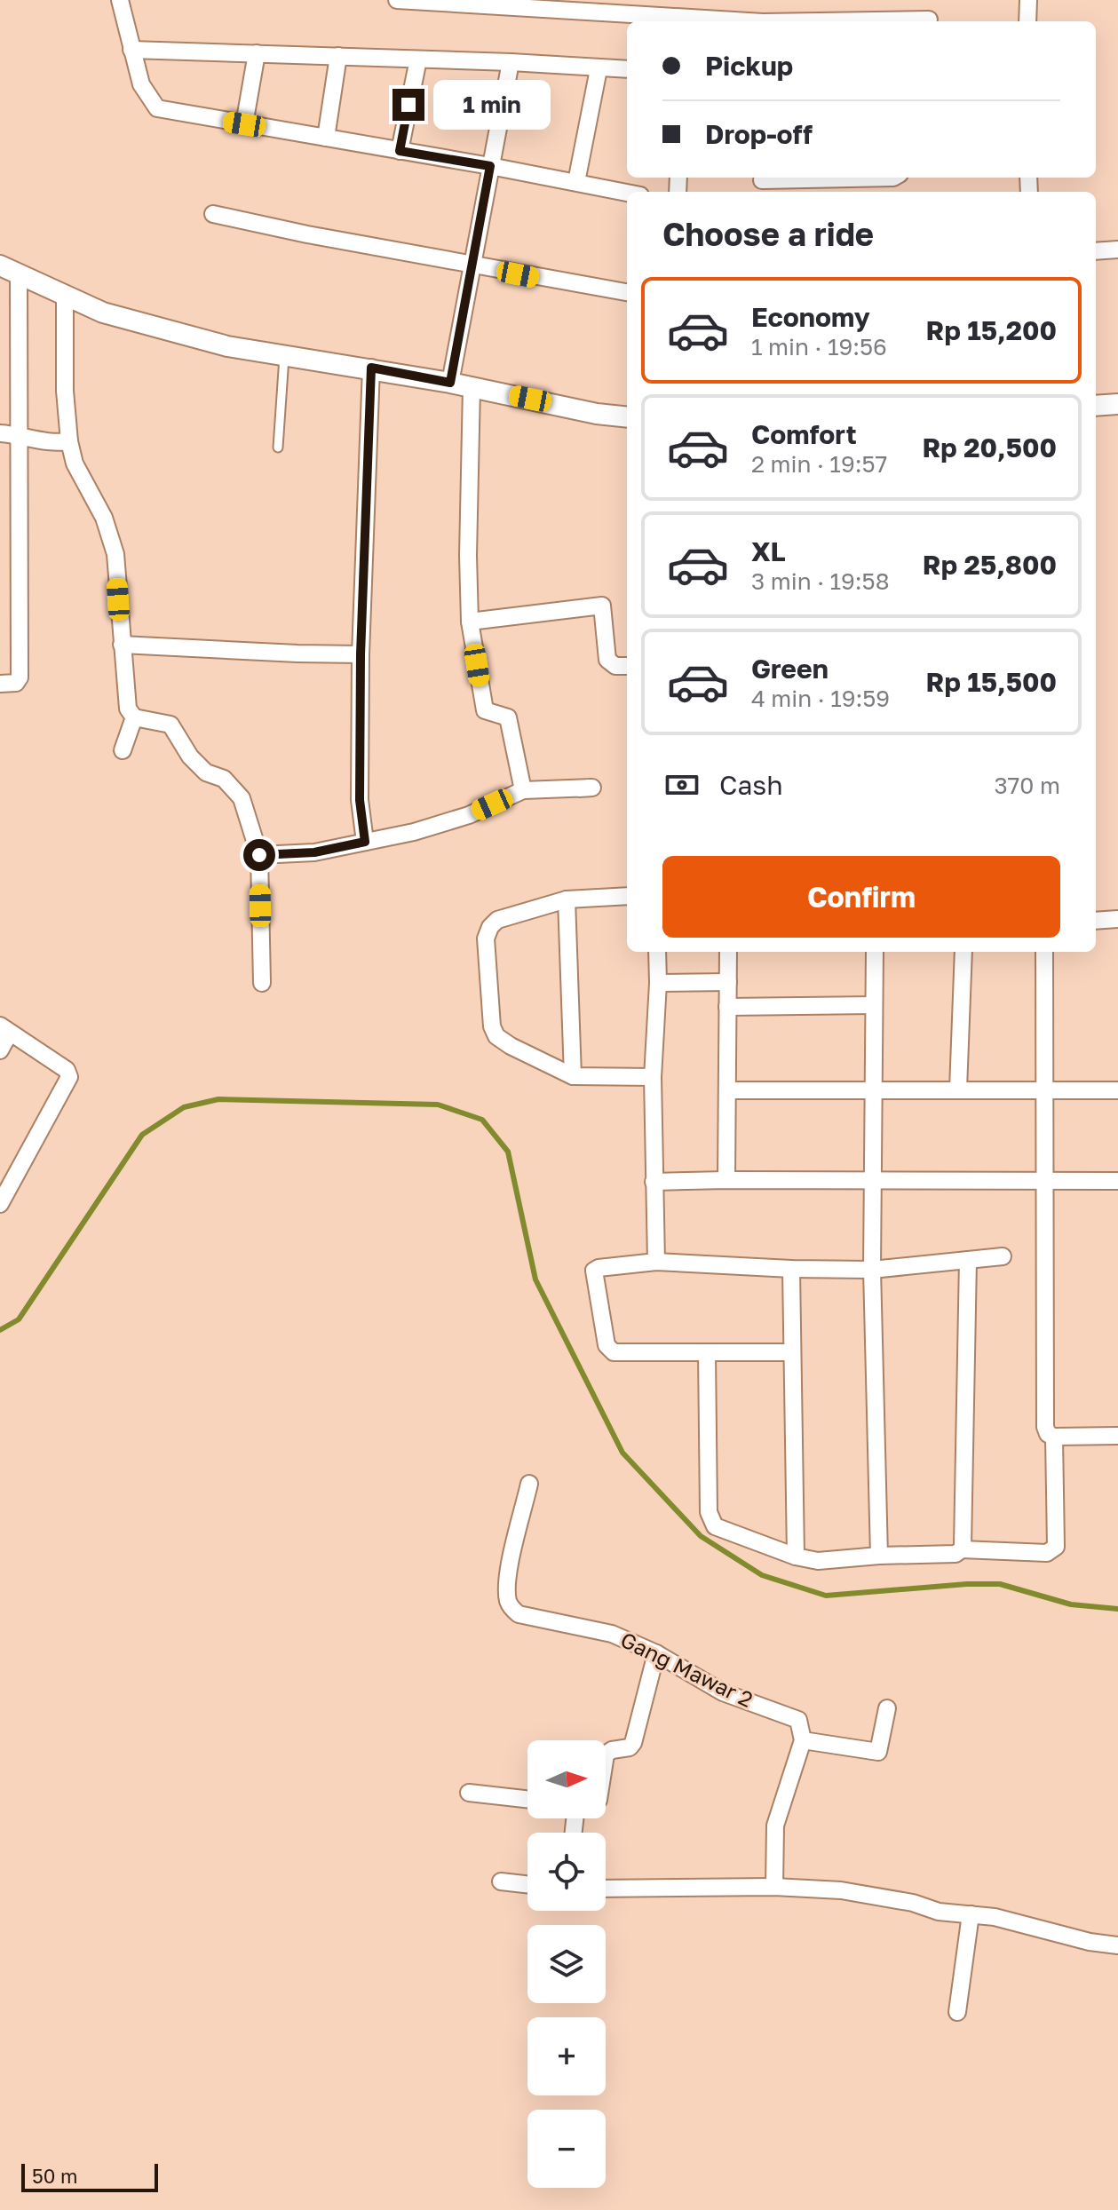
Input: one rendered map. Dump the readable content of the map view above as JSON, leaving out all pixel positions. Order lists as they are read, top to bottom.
{
  "streets": {
    "street": ["Gang Mawar 2"]
  },
  "scale_bar": "50 m",
  "north": "right",
  "page": {
    "banner": ["Pickup", "Drop-off"],
    "bubble": "1 min",
    "heading": "Choose a ride",
    "list": [
      {
        "name": "Economy",
        "note": "1 min · 19:56",
        "value": "Rp 15,200"
      },
      {
        "name": "Comfort",
        "note": "2 min · 19:57",
        "value": "Rp 20,500"
      },
      {
        "name": "XL",
        "note": "3 min · 19:58",
        "value": "Rp 25,800"
      },
      {
        "name": "Green",
        "note": "4 min · 19:59",
        "value": "Rp 15,500"
      }
    ],
    "pay": ["Cash", "370 m"],
    "buttons": "Confirm",
    "map_buttons": ["+", "−"],
    "scale": "50 m"
  }
}
